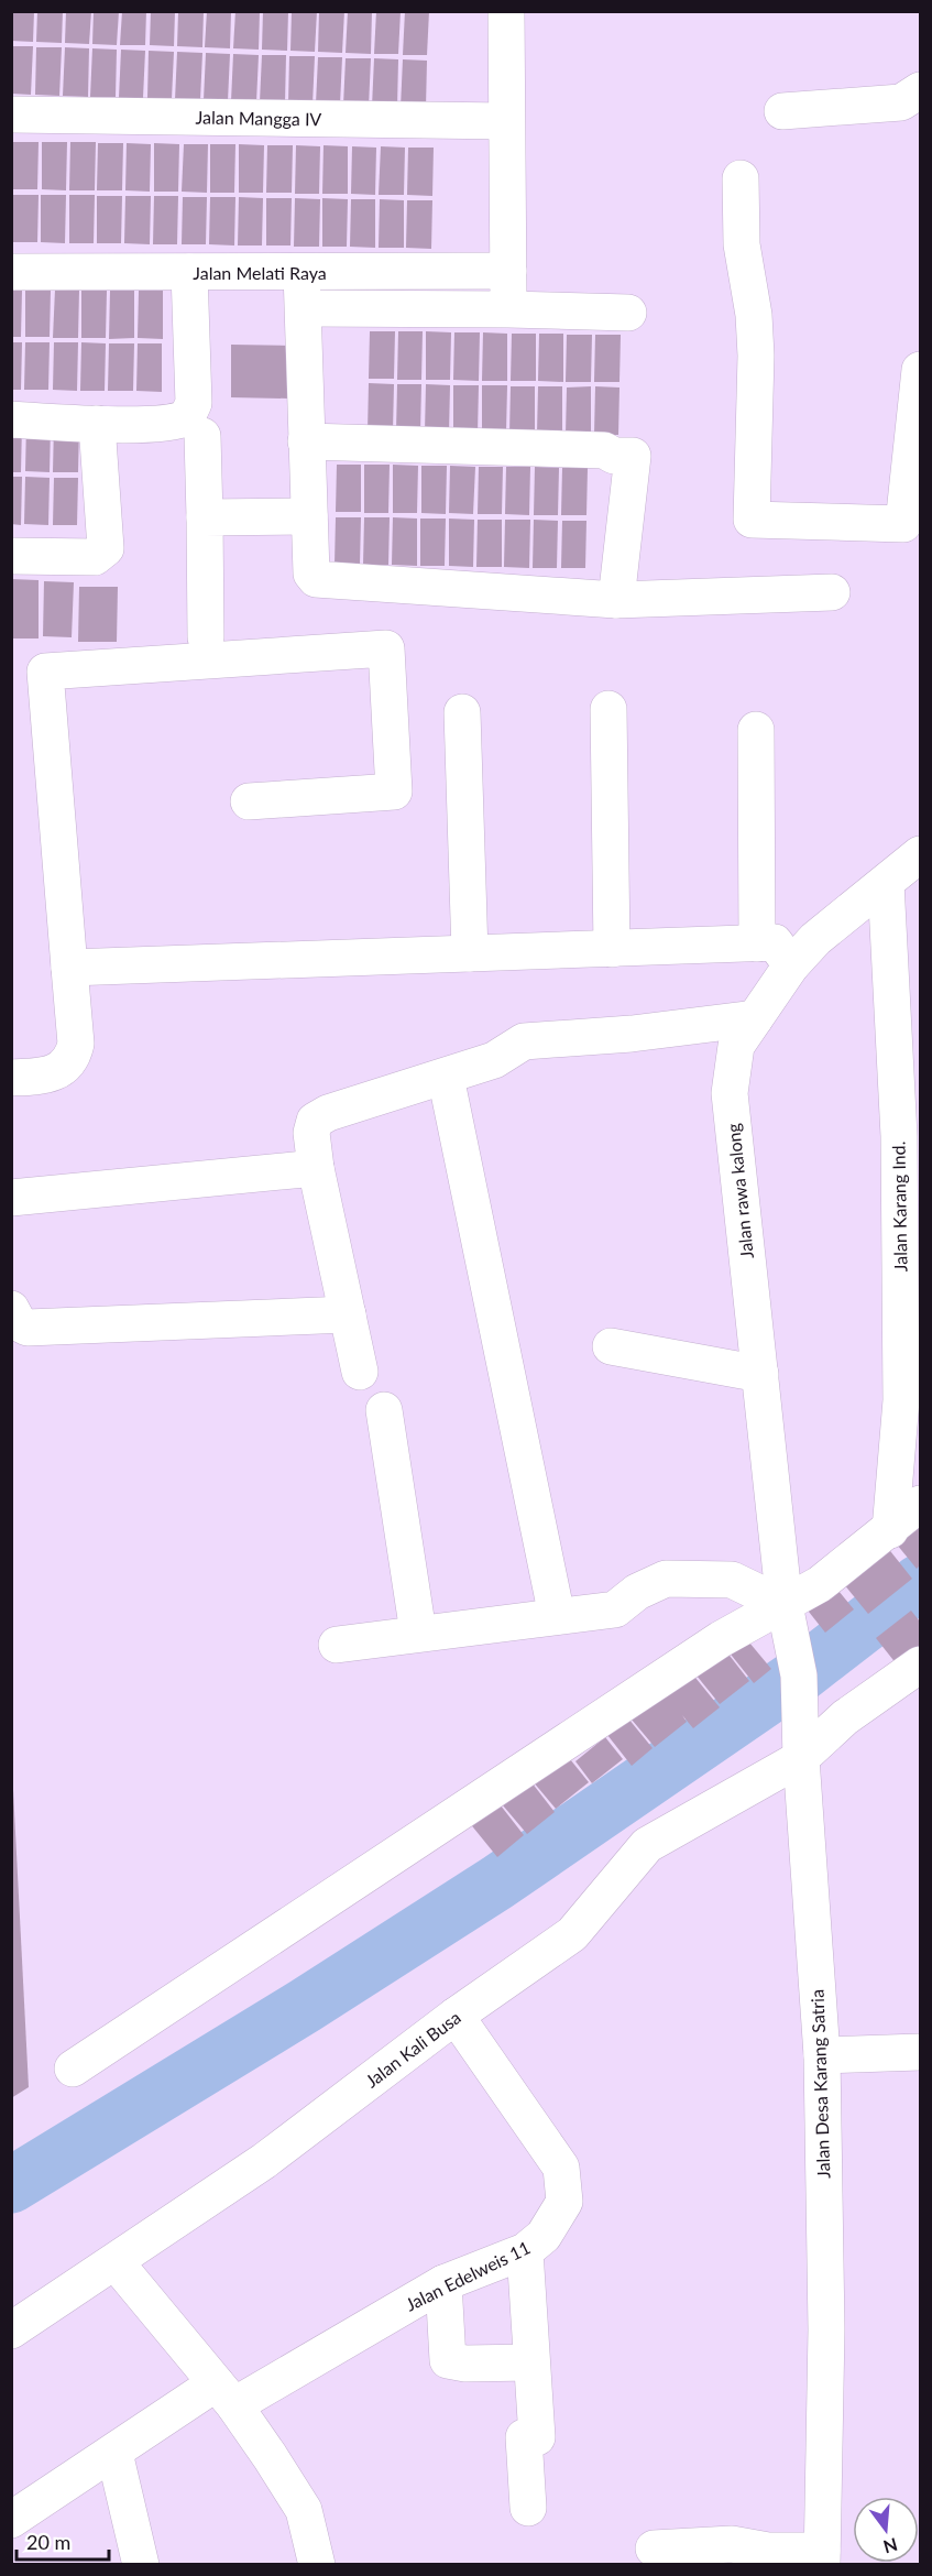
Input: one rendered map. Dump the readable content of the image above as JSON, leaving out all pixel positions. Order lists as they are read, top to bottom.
{
  "streets": {
    "street": [
      "Jalan Mangga IV",
      "Jalan Melati Raya",
      "Jalan rawa kalong",
      "Jalan Karang Ind.",
      "Jalan Kali Busa",
      "Jalan Desa Karang Satria",
      "Jalan Edelweis 11"
    ]
  },
  "crossings": [
    ["Jalan rawa kalong", "Jalan Karang Ind."],
    ["Jalan rawa kalong", "Jalan Desa Karang Satria"],
    ["Jalan Kali Busa", "Jalan Desa Karang Satria"],
    ["Jalan Kali Busa", "Jalan Edelweis 11"]
  ],
  "scale_bar": "20 m",
  "north": "bottom"
}
